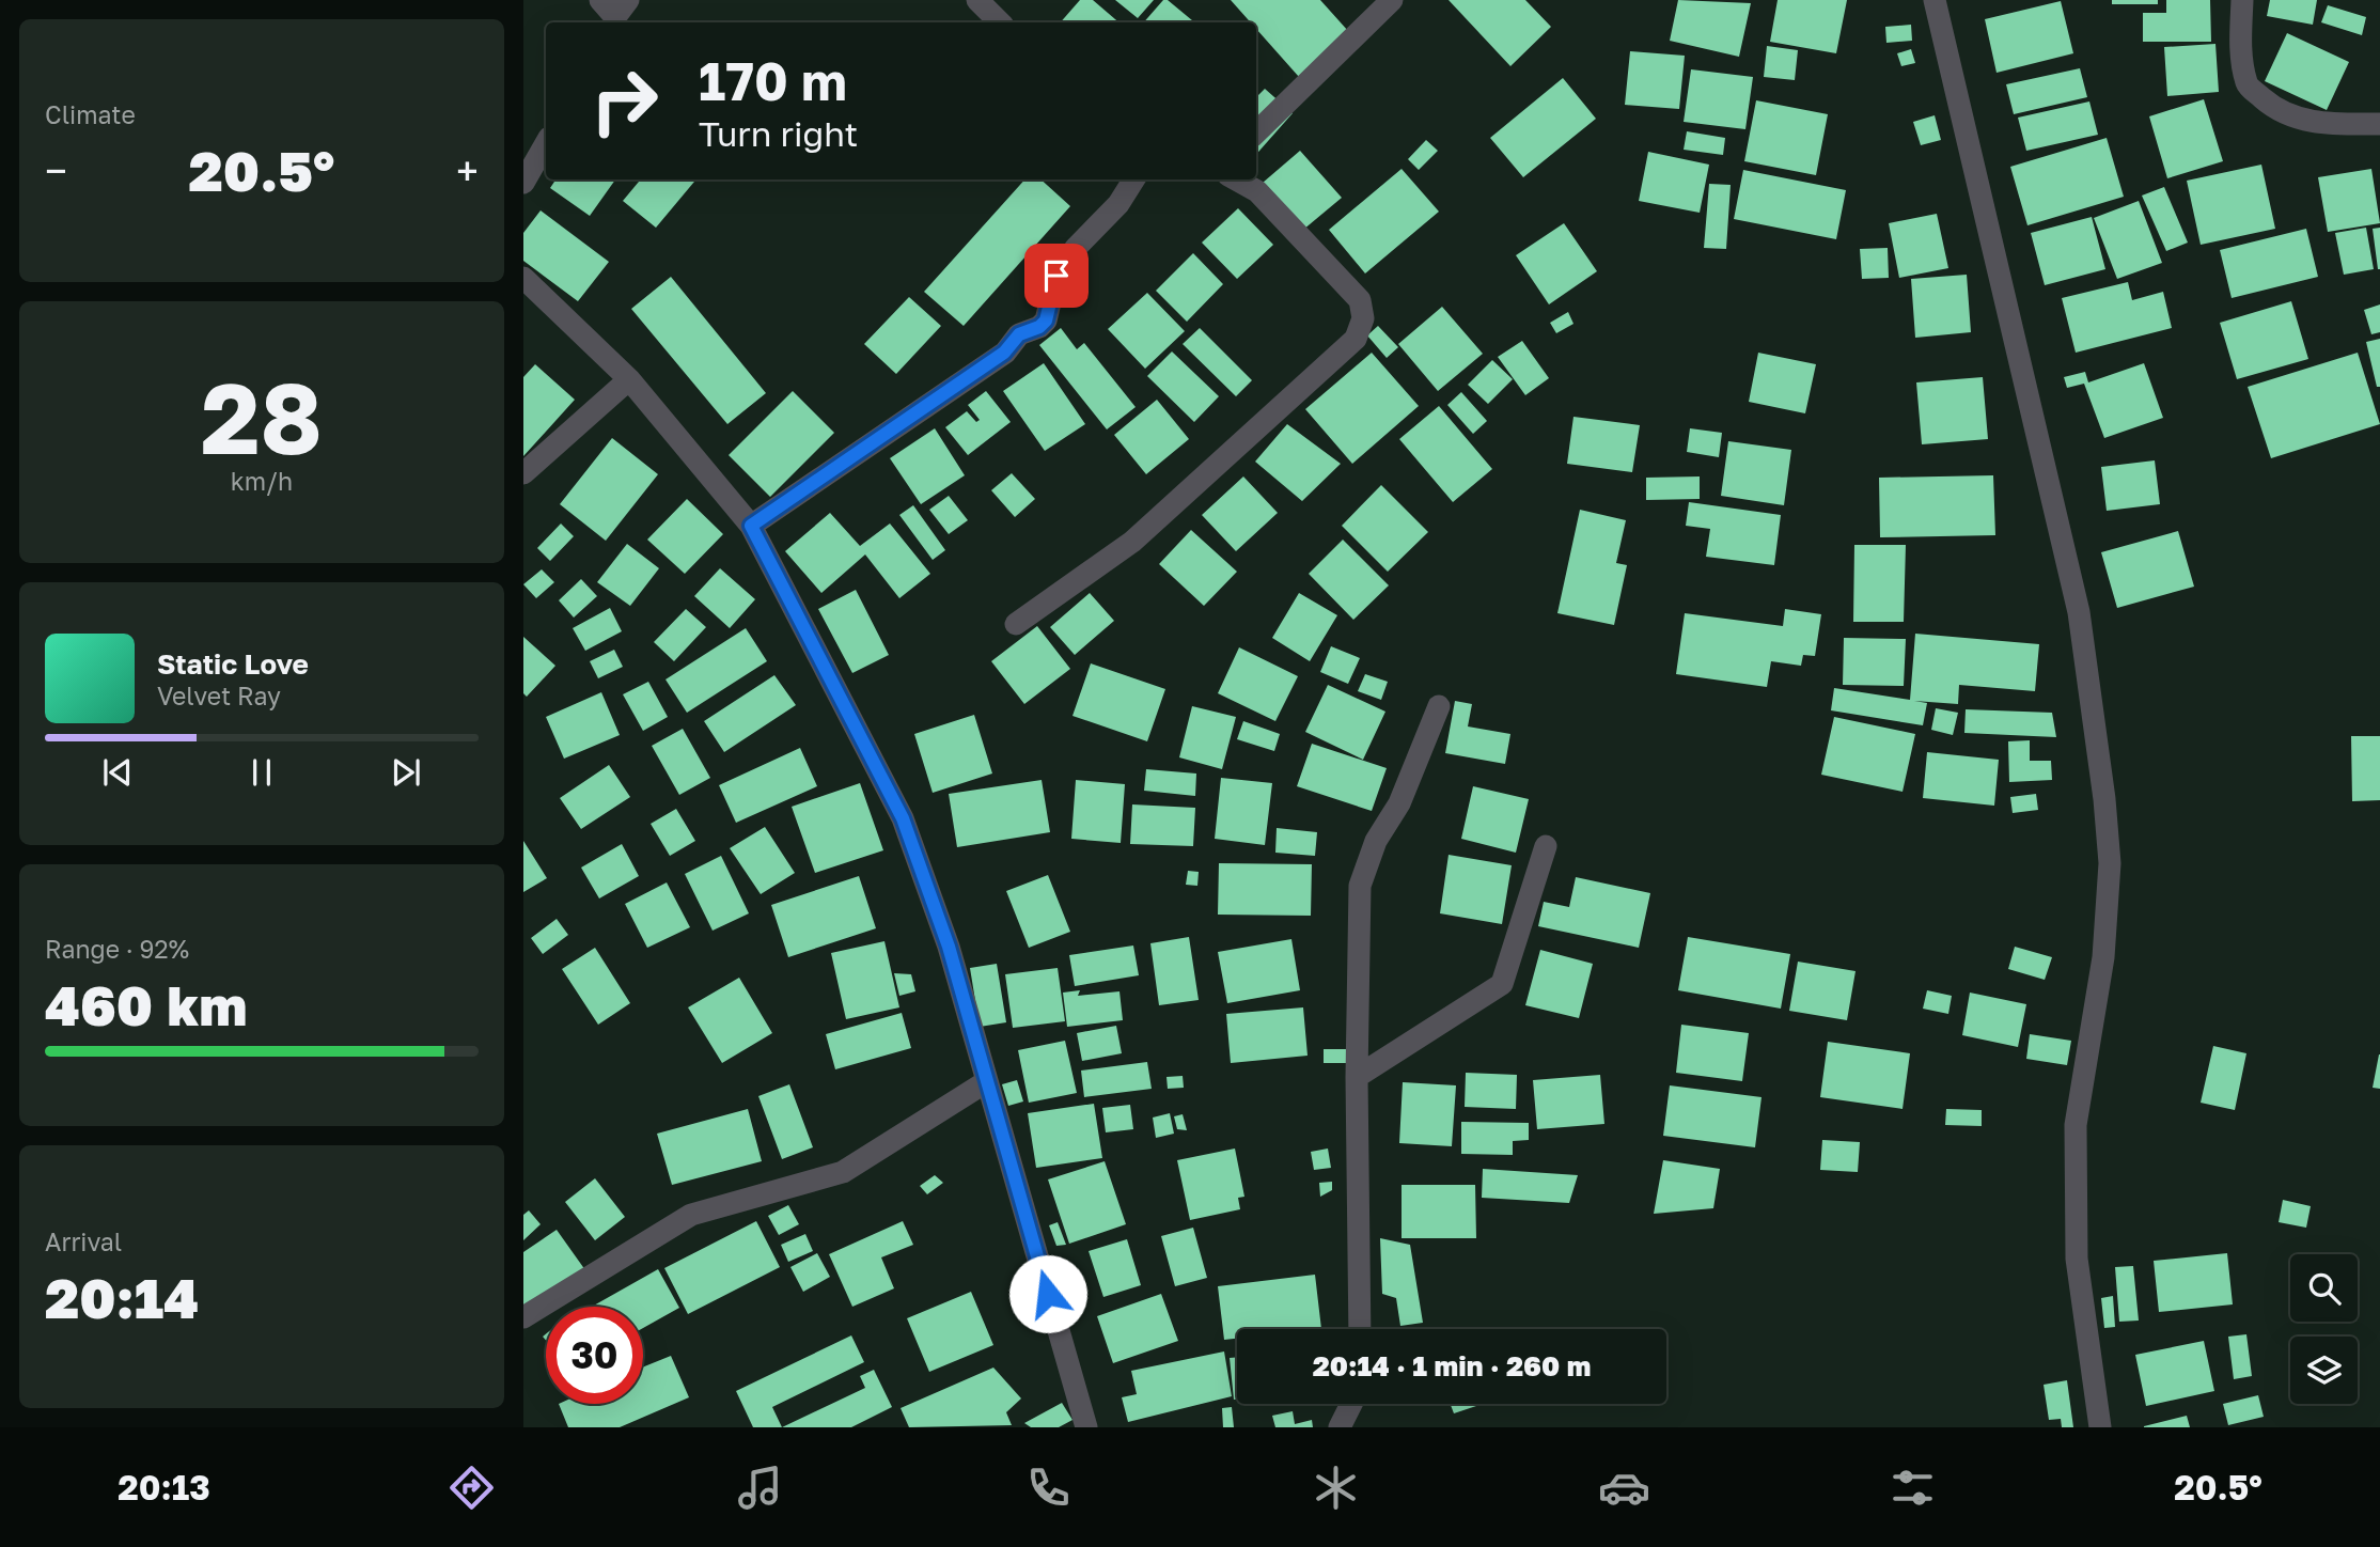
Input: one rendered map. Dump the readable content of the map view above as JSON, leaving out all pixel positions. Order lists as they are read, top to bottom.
{
  "page": {
    "tile": [
      "Climate",
      ["28", "km/h"],
      ["Range · 92%", "460 km"],
      ["Arrival", "20:14"]
    ],
    "turn": ["170 m", "Turn right"],
    "heat": ["−", "20.5°", "+"],
    "song": ["Static Love", "Velvet Ray"],
    "limit": "30",
    "trip": "20:14 · 1 min · 260 m",
    "tabs": ["20:13", "20.5°"]
  }
}
